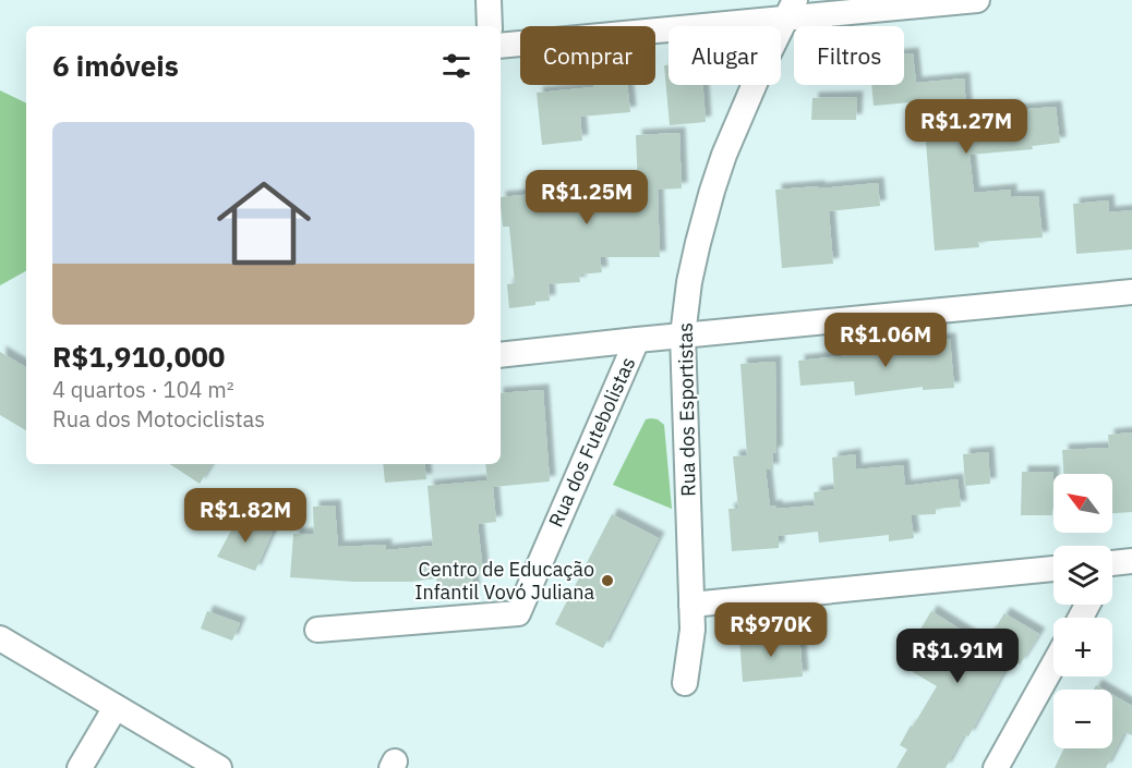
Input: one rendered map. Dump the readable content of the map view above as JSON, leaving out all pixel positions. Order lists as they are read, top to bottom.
{
  "streets": {
    "street": ["Rua dos Esportistas", "Rua dos Futebolistas"]
  },
  "places": ["Centro de Educação Infantil Vovó Juliana"],
  "north": "top left",
  "page": {
    "chip": ["Comprar", "Alugar", "Filtros"],
    "heading": "6 imóveis",
    "price": [
      "R$1.27M",
      "R$1.25M",
      "R$1.06M",
      "R$1.82M",
      "R$970K",
      "R$1.91M"
    ],
    "list": [
      {
        "name": "R$1,910,000",
        "note": "4 quartos · 104 m² · Rua dos Motociclistas"
      }
    ],
    "map_buttons": ["+", "−"]
  }
}
